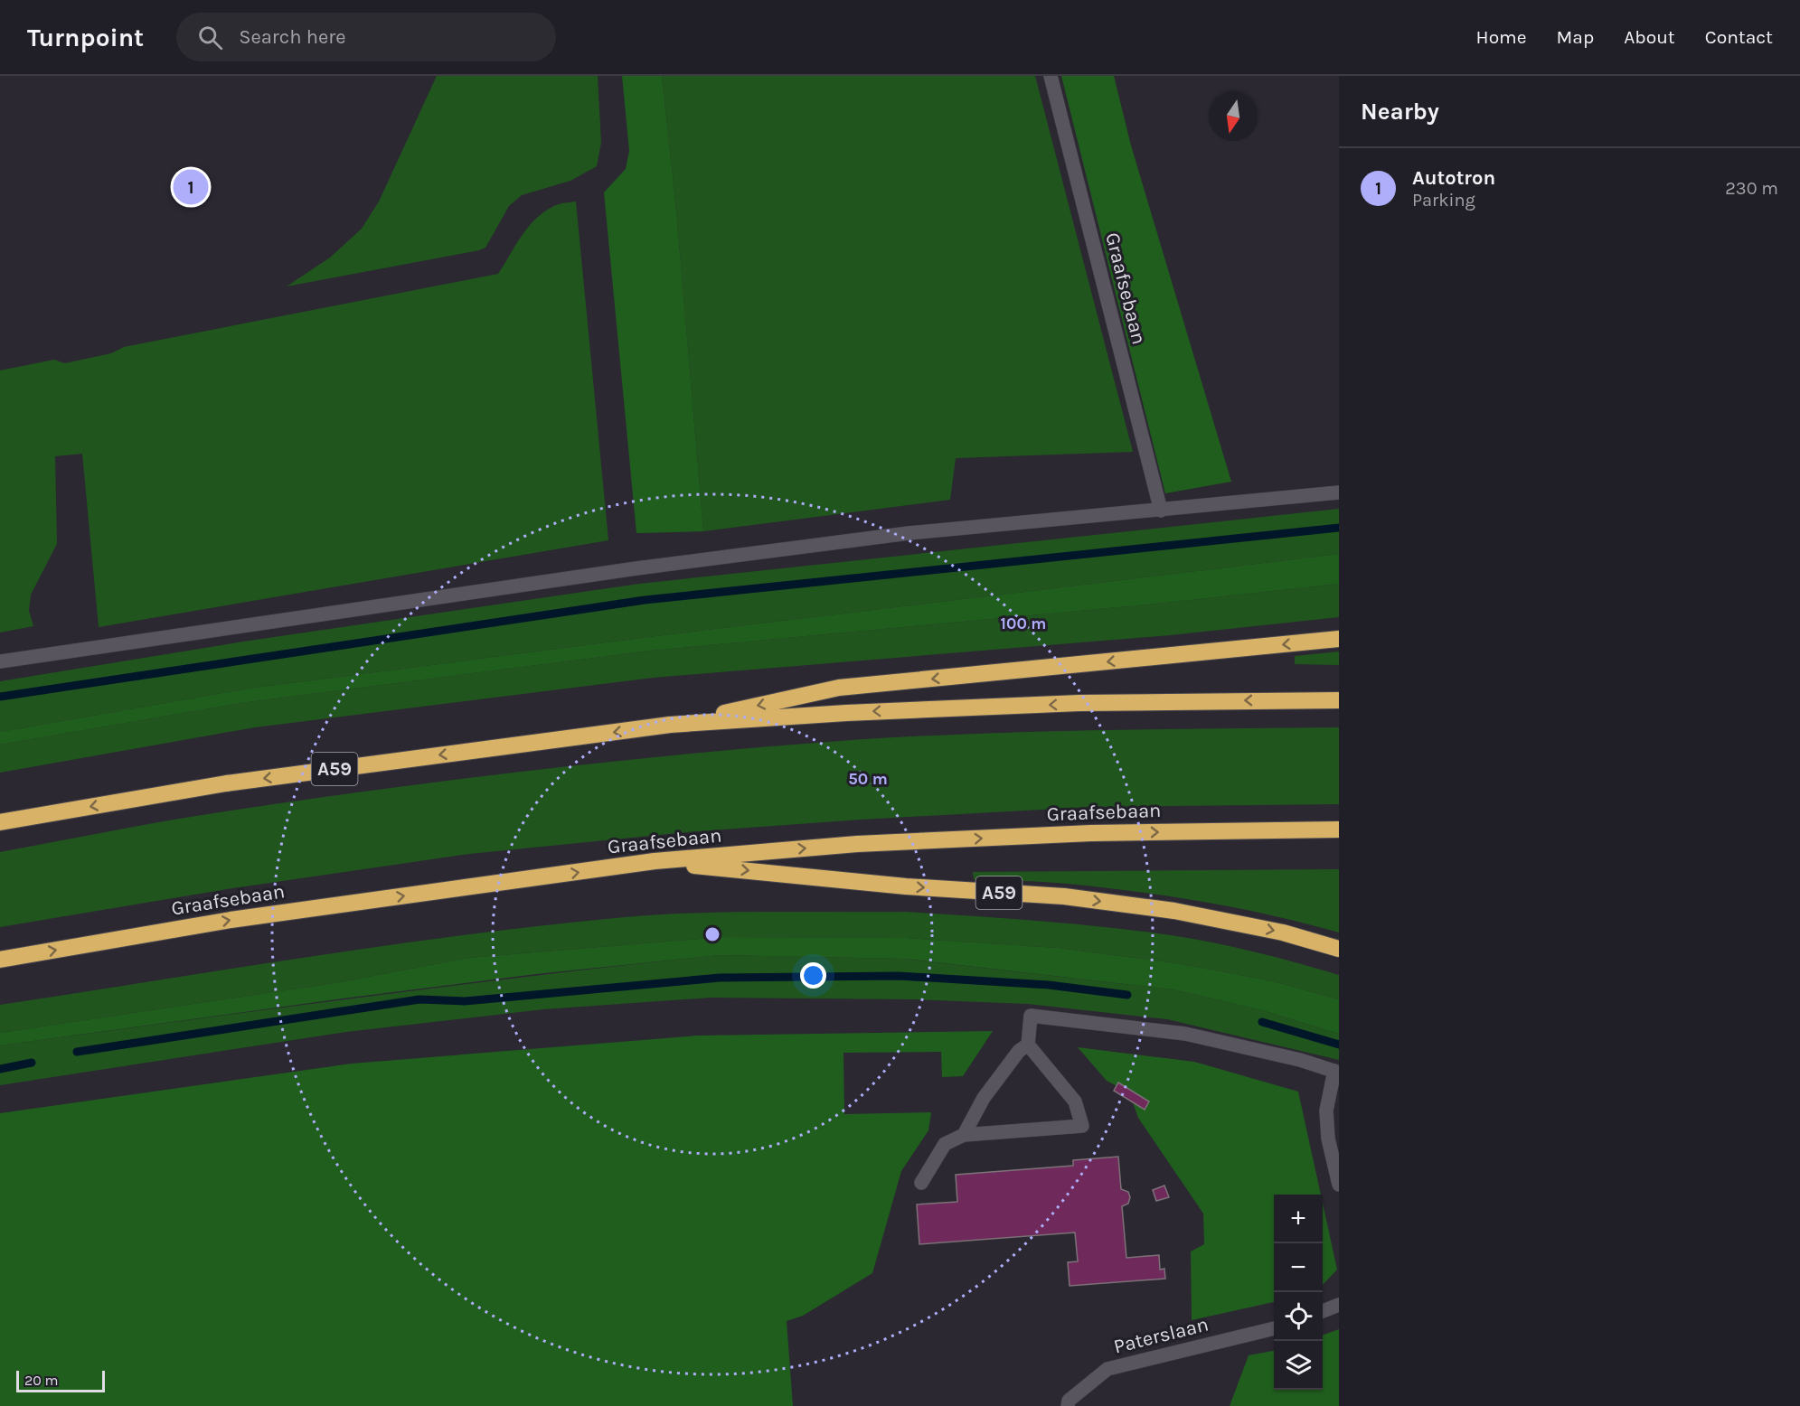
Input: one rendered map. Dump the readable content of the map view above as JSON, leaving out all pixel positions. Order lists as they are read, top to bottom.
{
  "streets": {
    "highway": ["Graafsebaan", "A59"],
    "street": ["Paterslaan"]
  },
  "crossings": [
    ["Graafsebaan", "A59"]
  ],
  "one_way": ["Graafsebaan"],
  "scale_bar": "20 m",
  "north": "bottom",
  "page": {
    "header": "Turnpoint",
    "search": "Search here",
    "nav": [
      "Home",
      "Map",
      "About",
      "Contact"
    ],
    "heading": "Nearby",
    "list": [
      {
        "mark": "1",
        "name": "Autotron",
        "note": "Parking",
        "value": "230 m"
      }
    ],
    "pins": "1",
    "map_buttons": ["+", "−"],
    "scale": "20 m"
  },
  "rings": ["100 m", "50 m"]
}
